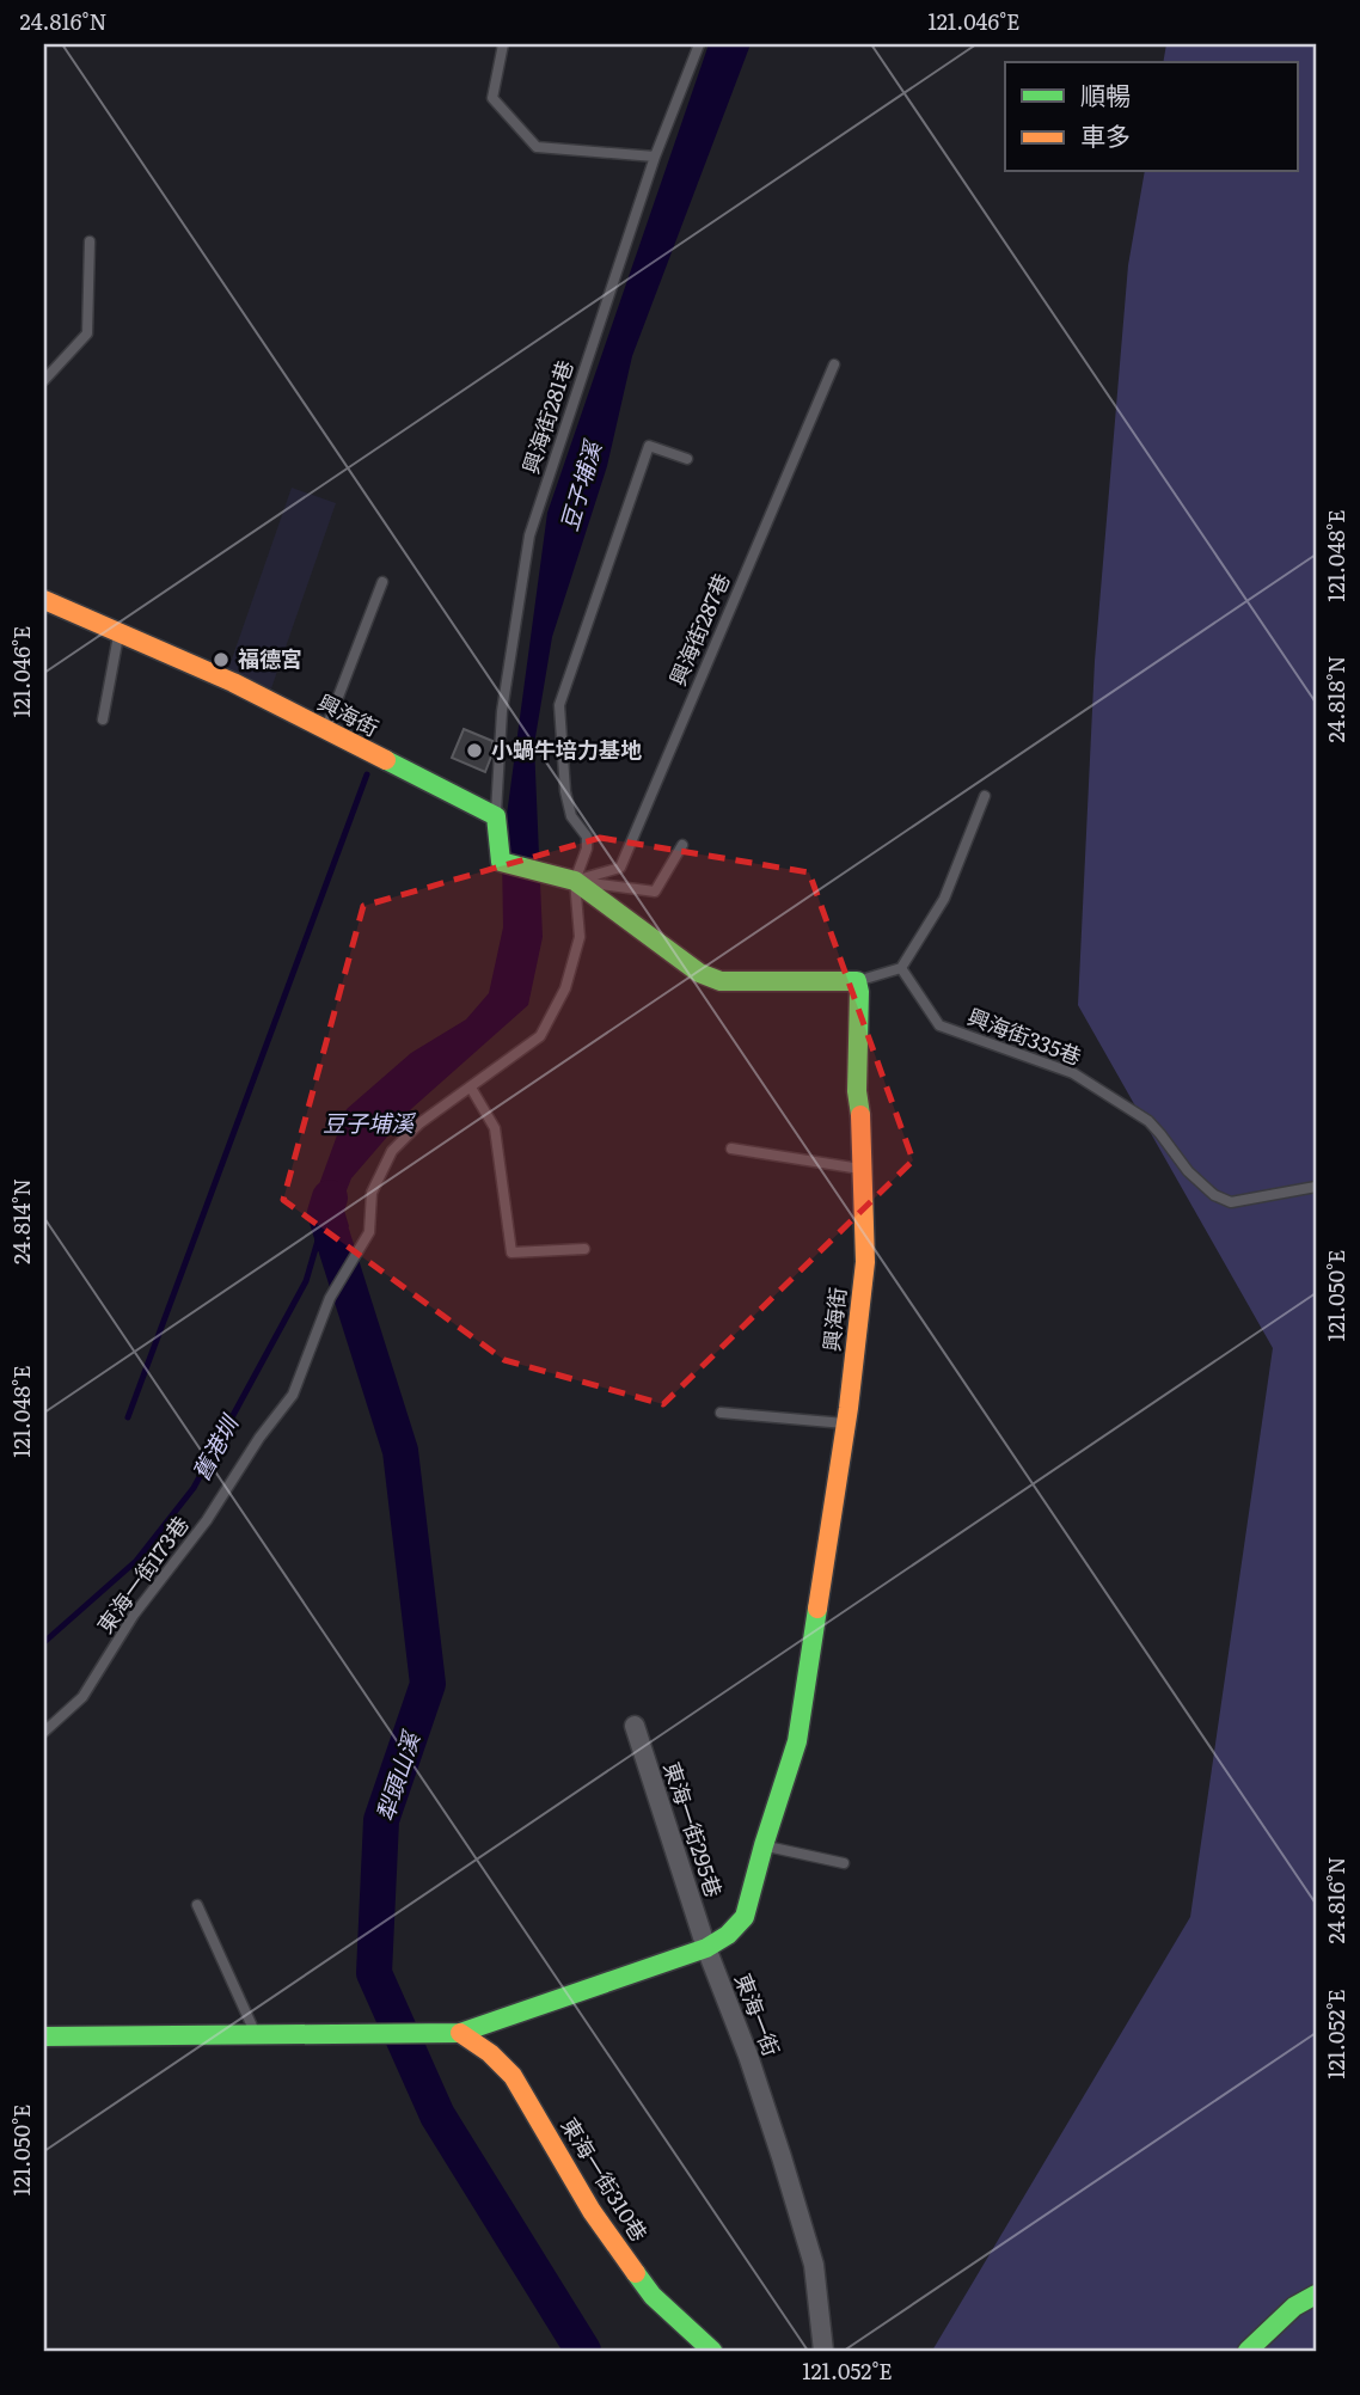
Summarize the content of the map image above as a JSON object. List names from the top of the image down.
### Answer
{
  "streets": {
    "street": [
      "興海街",
      "東海一街295巷",
      "東海一街",
      "東海一街310巷"
    ],
    "lane": [
      "興海街281巷",
      "興海街287巷",
      "興海街335巷",
      "東海一街173巷"
    ]
  },
  "crossings": [
    ["興海街281巷", "興海街"],
    ["興海街", "東海一街295巷"],
    ["興海街", "東海一街"],
    ["東海一街295巷", "東海一街"]
  ],
  "water": ["豆子埔溪", "舊港圳", "犁頭山溪"],
  "places": ["福德宮", "小蝸牛培力基地"],
  "legend": ["順暢", "車多"],
  "coordinates": [
    "24.816°N",
    "121.046°E",
    "121.048°E",
    "24.818°N",
    "24.814°N",
    "121.050°E",
    "121.052°E"
  ]
}
